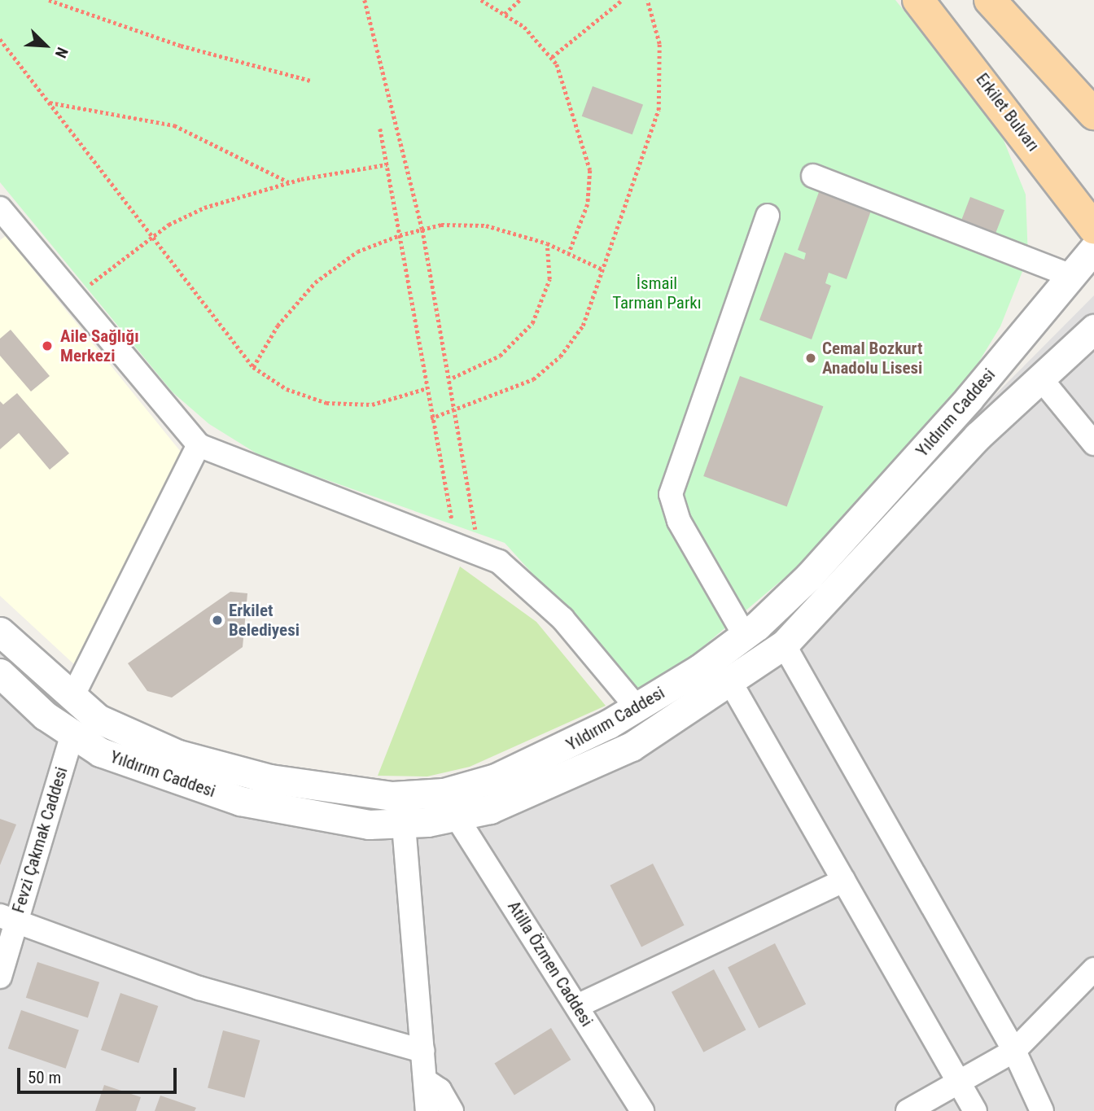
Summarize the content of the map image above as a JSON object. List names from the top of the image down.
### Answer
{
  "streets": {
    "main road": ["Erkilet Bulvarı"],
    "street": ["Yıldırım Caddesi", "Fevzi Çakmak Caddesi", "Atilla Özmen Caddesi"]
  },
  "crossings": [
    ["Yıldırım Caddesi", "Fevzi Çakmak Caddesi"],
    ["Yıldırım Caddesi", "Atilla Özmen Caddesi"]
  ],
  "parks": ["İsmail Tarman Parkı"],
  "places": ["Aile Sağlığı Merkezi", "Cemal Bozkurt Anadolu Lisesi", "Erkilet Belediyesi"],
  "scale_bar": "50 m",
  "north": "bottom right"
}
